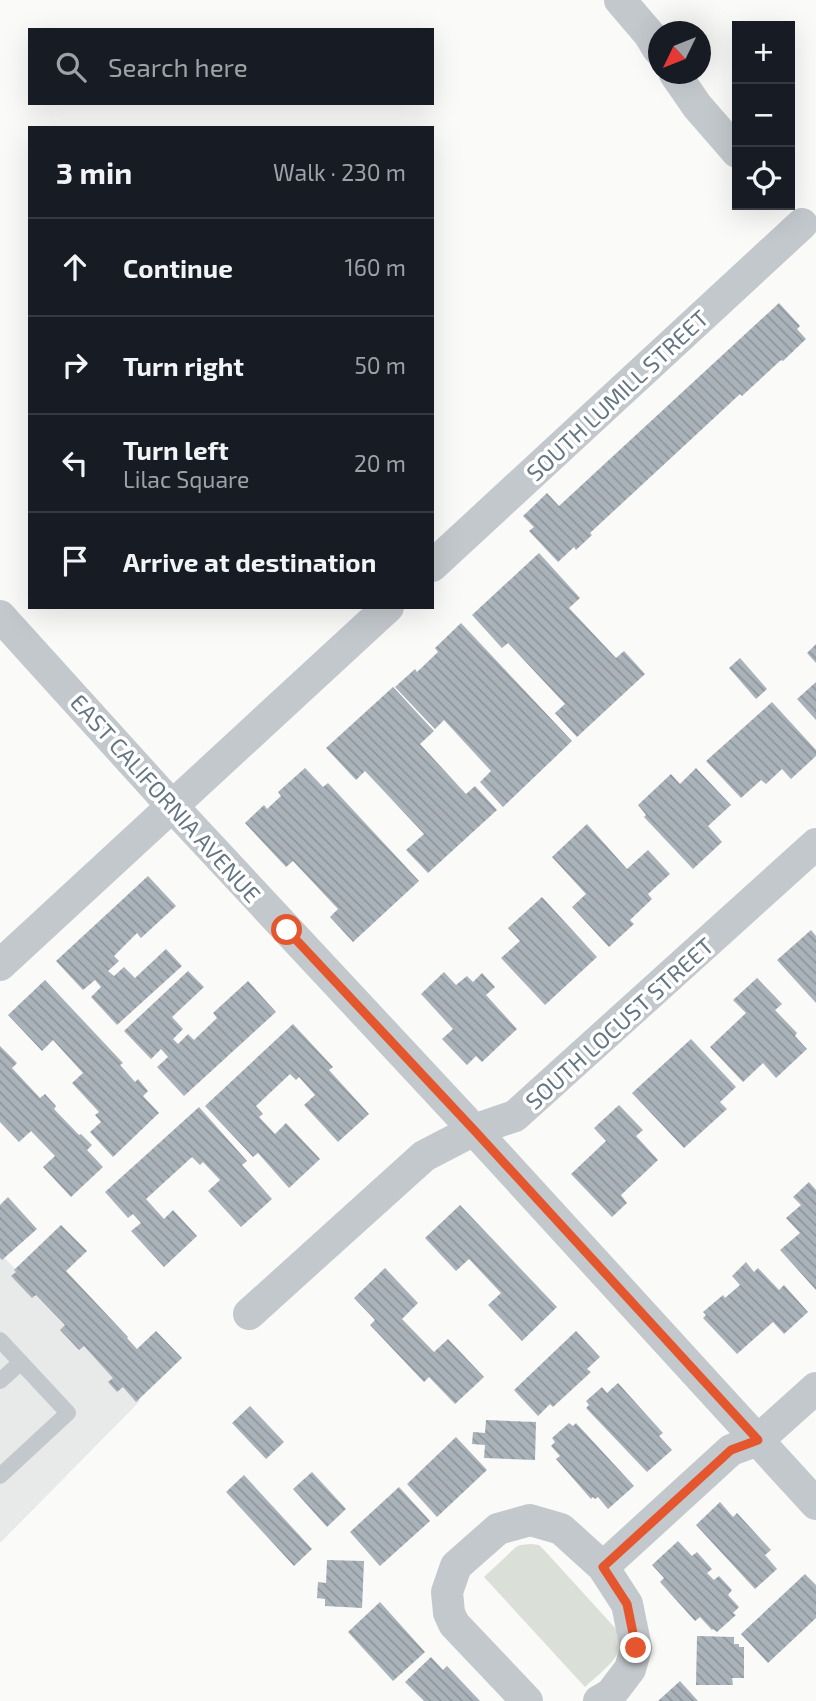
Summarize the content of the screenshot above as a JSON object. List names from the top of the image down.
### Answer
{
  "streets": {
    "street": ["SOUTH LUMILL STREET", "EAST CALIFORNIA AVENUE", "SOUTH LOCUST STREET"]
  },
  "crossings": [
    ["EAST CALIFORNIA AVENUE", "SOUTH LOCUST STREET"]
  ],
  "north": "bottom left",
  "page": {
    "map_buttons": ["+", "−"],
    "search": "Search here",
    "heading": ["3 min", "Walk · 230 m"],
    "list": [
      ["Continue", "160 m"],
      ["Turn right", "50 m"],
      ["Turn left", "Lilac Square", "20 m"],
      "Arrive at destination"
    ]
  }
}
